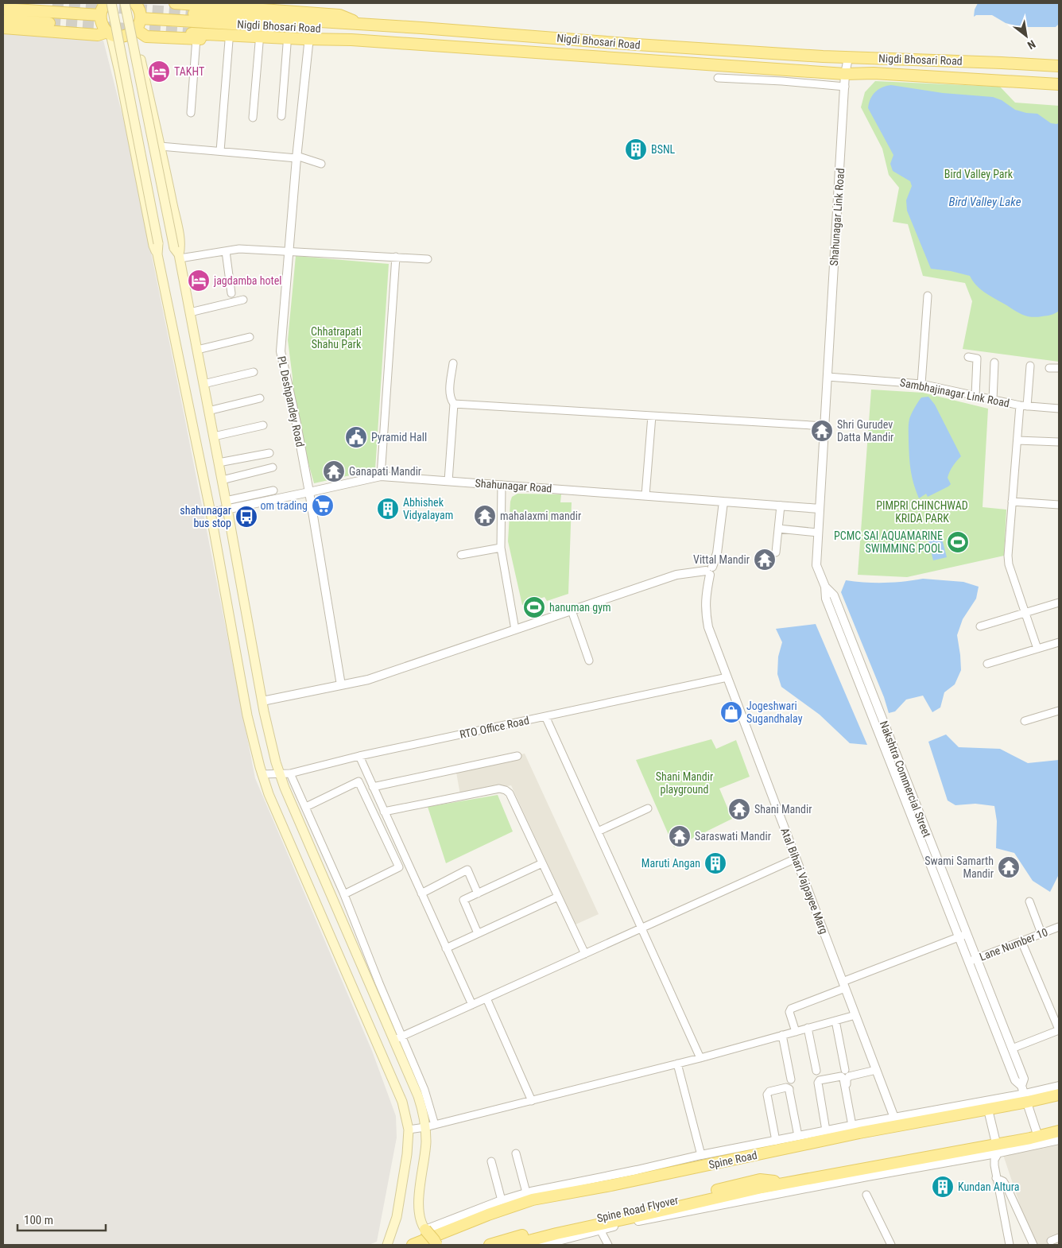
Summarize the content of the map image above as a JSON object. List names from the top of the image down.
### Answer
{
  "streets": {
    "main road": ["Nigdi Bhosari Road", "Spine Road", "Spine Road Flyover"],
    "street": [
      "Shahunagar Link Road",
      "Sambhajinagar Link Road",
      "PL Deshpandey Road",
      "Shahunagar Road",
      "RTO Office Road",
      "Nakshtra Commercial Street",
      "Atal Bihari Vajpayee Marg",
      "Lane Number 10"
    ]
  },
  "crossings": [
    ["Nigdi Bhosari Road", "Shahunagar Link Road"],
    ["Shahunagar Link Road", "Sambhajinagar Link Road"],
    ["Shahunagar Link Road", "Nakshtra Commercial Street"],
    ["Sambhajinagar Link Road", "Nakshtra Commercial Street"],
    ["PL Deshpandey Road", "Shahunagar Road"],
    ["Shahunagar Road", "Nakshtra Commercial Street"],
    ["Shahunagar Road", "Atal Bihari Vajpayee Marg"],
    ["RTO Office Road", "Atal Bihari Vajpayee Marg"],
    ["Nakshtra Commercial Street", "Lane Number 10"],
    ["Nakshtra Commercial Street", "Spine Road"],
    ["Atal Bihari Vajpayee Marg", "Spine Road"]
  ],
  "water": ["Bird Valley Lake"],
  "parks": [
    "Bird Valley Park",
    "Chhatrapati Shahu Park",
    "PIMPRI CHINCHWAD KRIDA PARK",
    "Shani Mandir playground"
  ],
  "places": {
    "hotel": ["TAKHT", "jagdamba hotel"],
    "building": [
      "BSNL",
      "Abhishek Vidyalayam",
      "Maruti Angan",
      "Kundan Altura"
    ],
    "temple": [
      "Shri Gurudev Datta Mandir",
      "Ganapati Mandir",
      "mahalaxmi mandir",
      "Vittal Mandir",
      "Shani Mandir",
      "Saraswati Mandir",
      "Swami Samarth Mandir"
    ],
    "public building": ["Pyramid Hall"],
    "supermarket": ["om trading"],
    "bus stop": ["shahunagar bus stop"],
    "sports": ["PCMC SAI AQUAMARINE SWIMMING POOL", "hanuman gym"],
    "shop": ["Jogeshwari Sugandhalay"]
  },
  "scale_bar": "100 m",
  "north": "bottom right"
}
